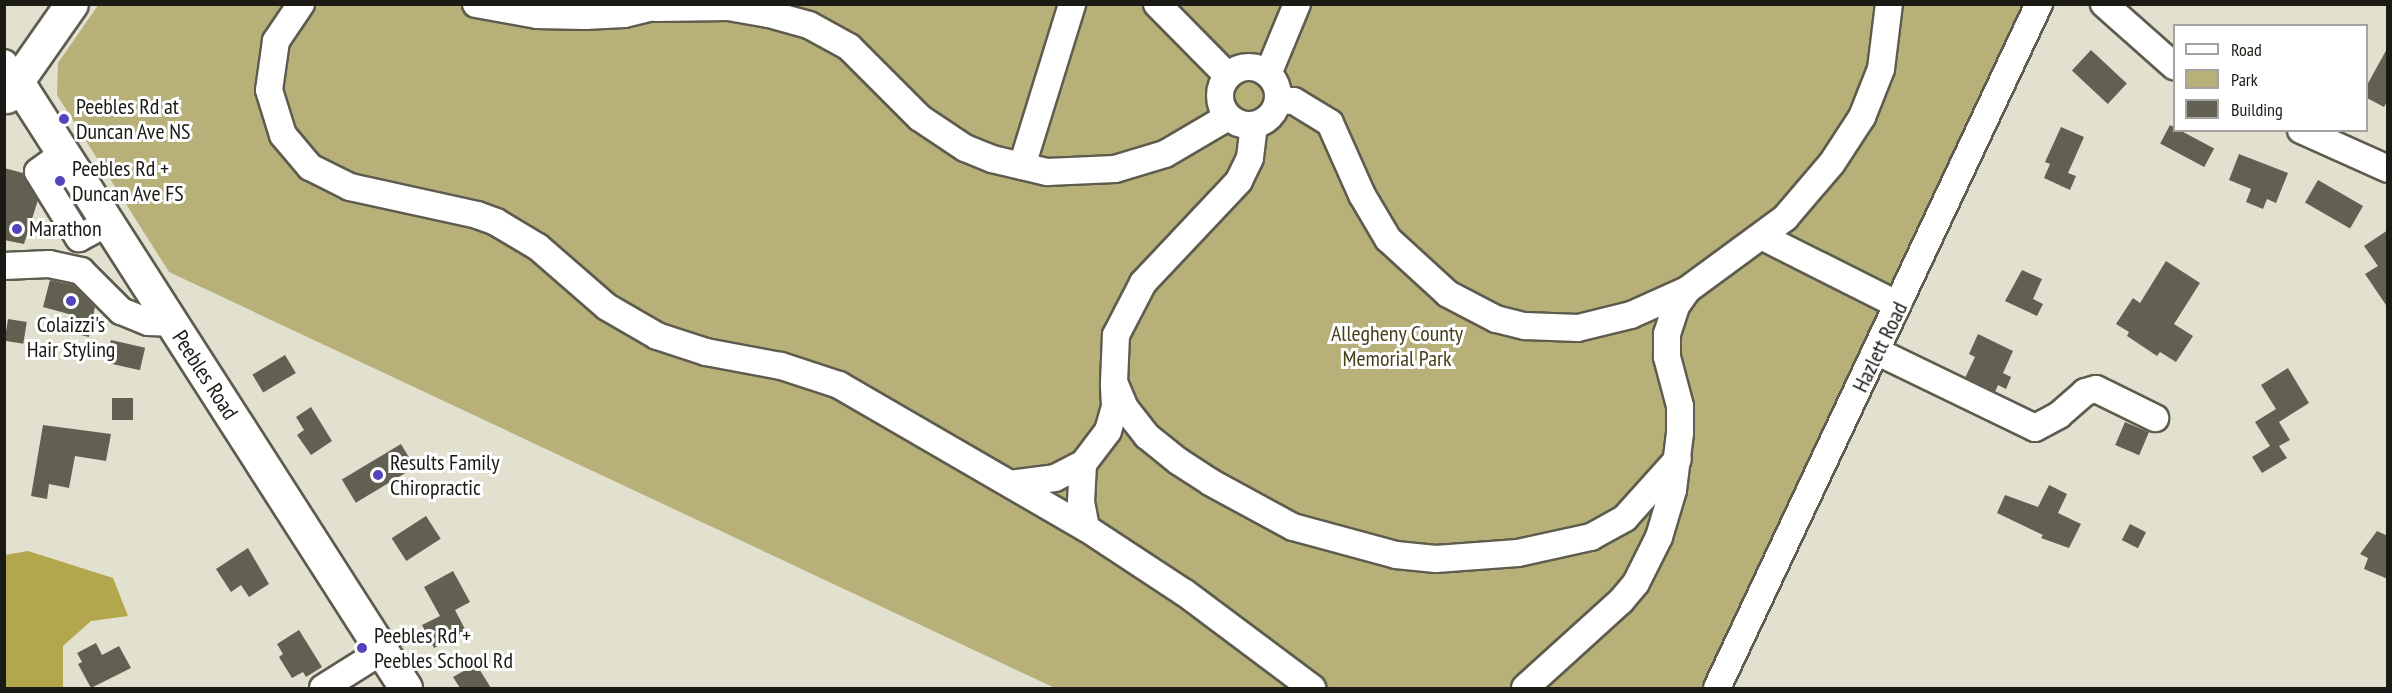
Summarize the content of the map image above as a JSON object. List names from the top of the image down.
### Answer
{
  "streets": {
    "main road": ["Peebles Road"],
    "street": ["Hazlett Road"]
  },
  "parks": ["Allegheny County Memorial Park"],
  "places": [
    "Peebles Rd at Duncan Ave NS",
    "Peebles Rd + Duncan Ave FS",
    "Marathon",
    "Colaizzi's Hair Styling",
    "Results Family Chiropractic",
    "Peebles Rd + Peebles School Rd"
  ],
  "legend": ["Road", "Park", "Building"]
}
